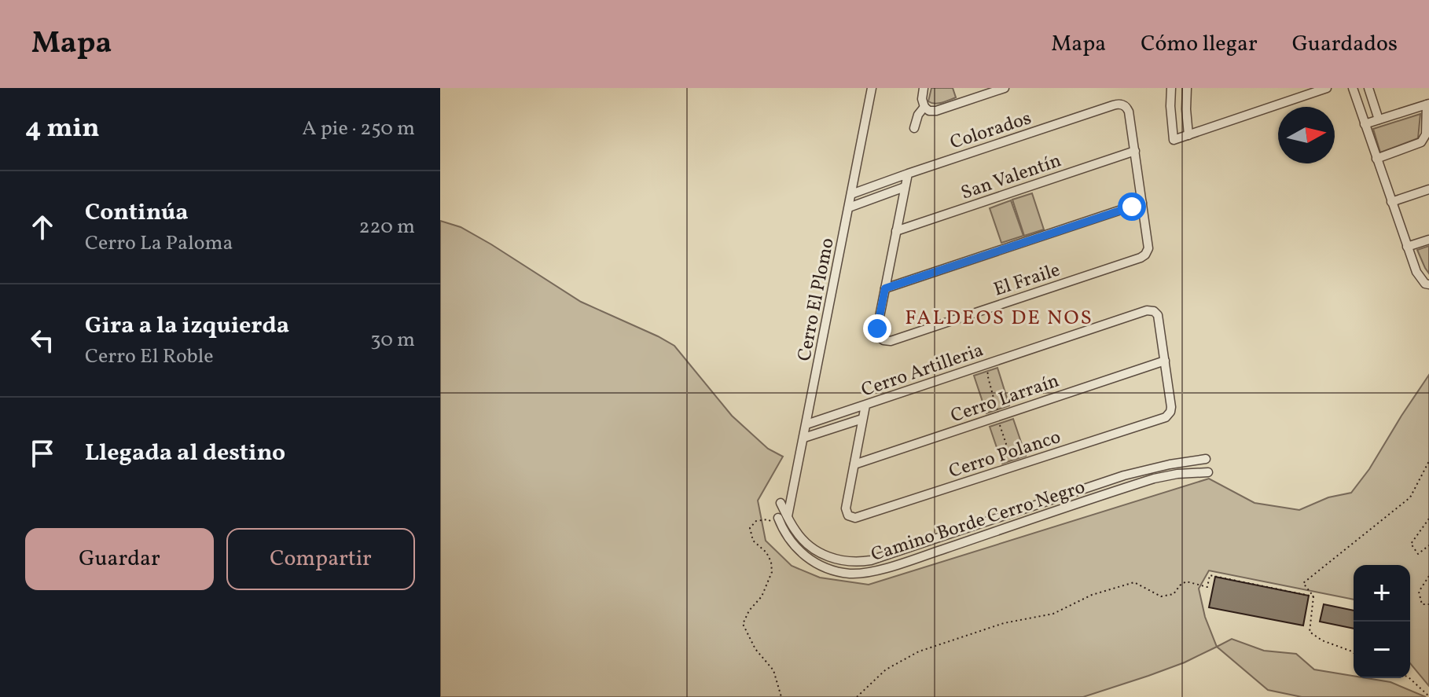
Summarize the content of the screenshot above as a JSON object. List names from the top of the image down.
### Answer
{
  "streets": {
    "street": [
      "Colorados",
      "San Valentín",
      "El Fraile",
      "Cerro El Plomo",
      "Cerro Artilleria",
      "Cerro Larraín",
      "Cerro Polanco",
      "Camino Borde Cerro Negro"
    ]
  },
  "crossings": [
    ["Colorados", "San Valentín"],
    ["Colorados", "Cerro El Plomo"],
    ["Cerro El Plomo", "Cerro Artilleria"],
    ["Cerro El Plomo", "Camino Borde Cerro Negro"],
    ["Cerro Artilleria", "Cerro Larraín"],
    ["Cerro Artilleria", "Cerro Polanco"],
    ["Cerro Larraín", "Cerro Polanco"]
  ],
  "districts": ["FALDEOS DE NOS"],
  "north": "right",
  "page": {
    "header": "Mapa",
    "nav": ["Mapa", "Cómo llegar", "Guardados"],
    "heading": ["4 min", "A pie · 250 m"],
    "list": [
      ["Continúa", "Cerro La Paloma", "220 m"],
      ["Gira a la izquierda", "Cerro El Roble", "30 m"],
      "Llegada al destino"
    ],
    "buttons": ["Guardar", "Compartir"],
    "map_buttons": ["+", "−"]
  }
}
